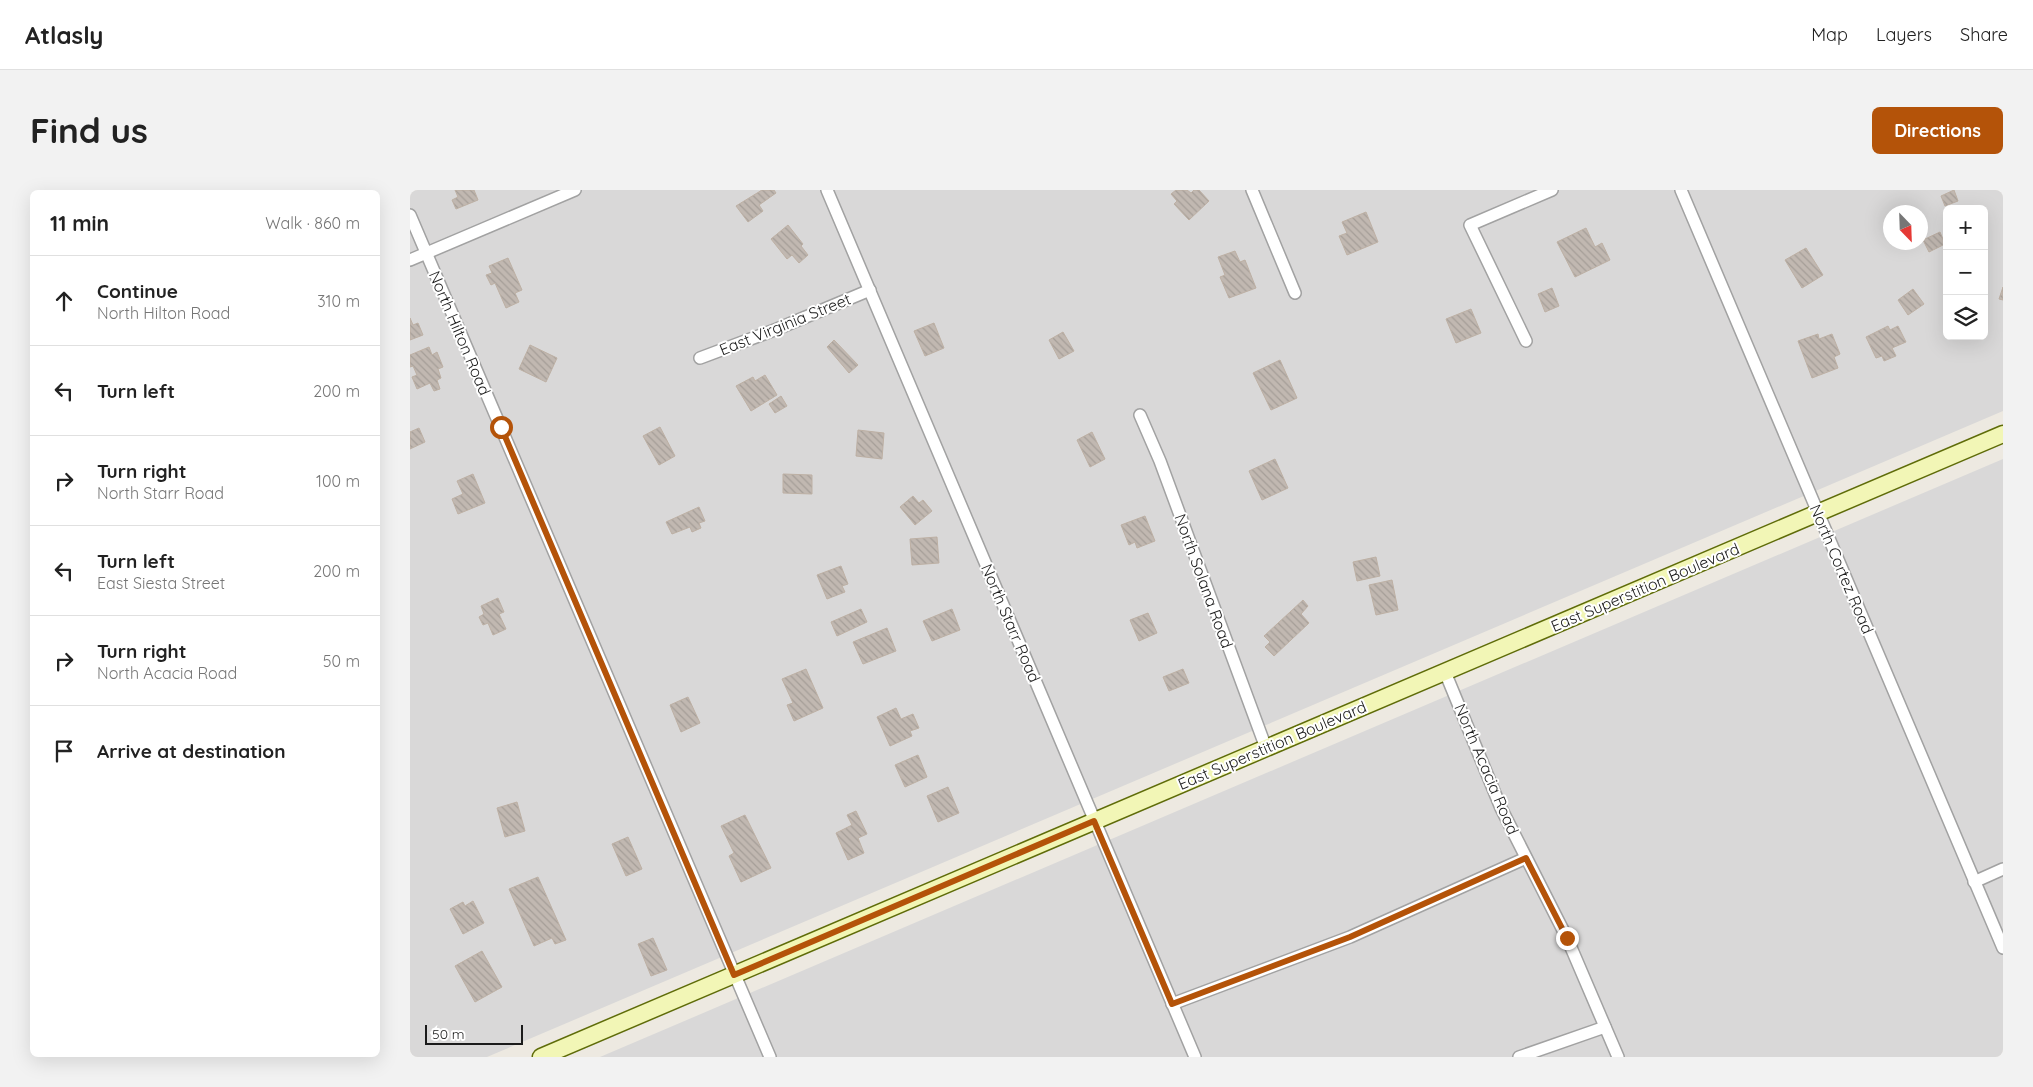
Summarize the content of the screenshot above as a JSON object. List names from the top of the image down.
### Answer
{
  "streets": {
    "main road": ["East Superstition Boulevard"],
    "street": [
      "East Virginia Street",
      "North Hilton Road",
      "North Cortez Road",
      "North Solana Road",
      "North Starr Road",
      "North Acacia Road"
    ]
  },
  "crossings": [
    ["East Virginia Street", "North Starr Road"],
    ["North Hilton Road", "East Superstition Boulevard"],
    ["North Cortez Road", "East Superstition Boulevard"],
    ["North Solana Road", "East Superstition Boulevard"],
    ["East Superstition Boulevard", "North Starr Road"],
    ["East Superstition Boulevard", "North Acacia Road"]
  ],
  "scale_bar": "50 m",
  "north": "bottom right",
  "page": {
    "header": "Atlasly",
    "nav": ["Map", "Layers", "Share"],
    "buttons": "Directions",
    "title": "Find us",
    "heading": ["11 min", "Walk · 860 m"],
    "map_buttons": ["+", "−"],
    "list": [
      ["Continue", "North Hilton Road", "310 m"],
      ["Turn left", "200 m"],
      ["Turn right", "North Starr Road", "100 m"],
      ["Turn left", "East Siesta Street", "200 m"],
      ["Turn right", "North Acacia Road", "50 m"],
      "Arrive at destination"
    ],
    "scale": "50 m"
  }
}
